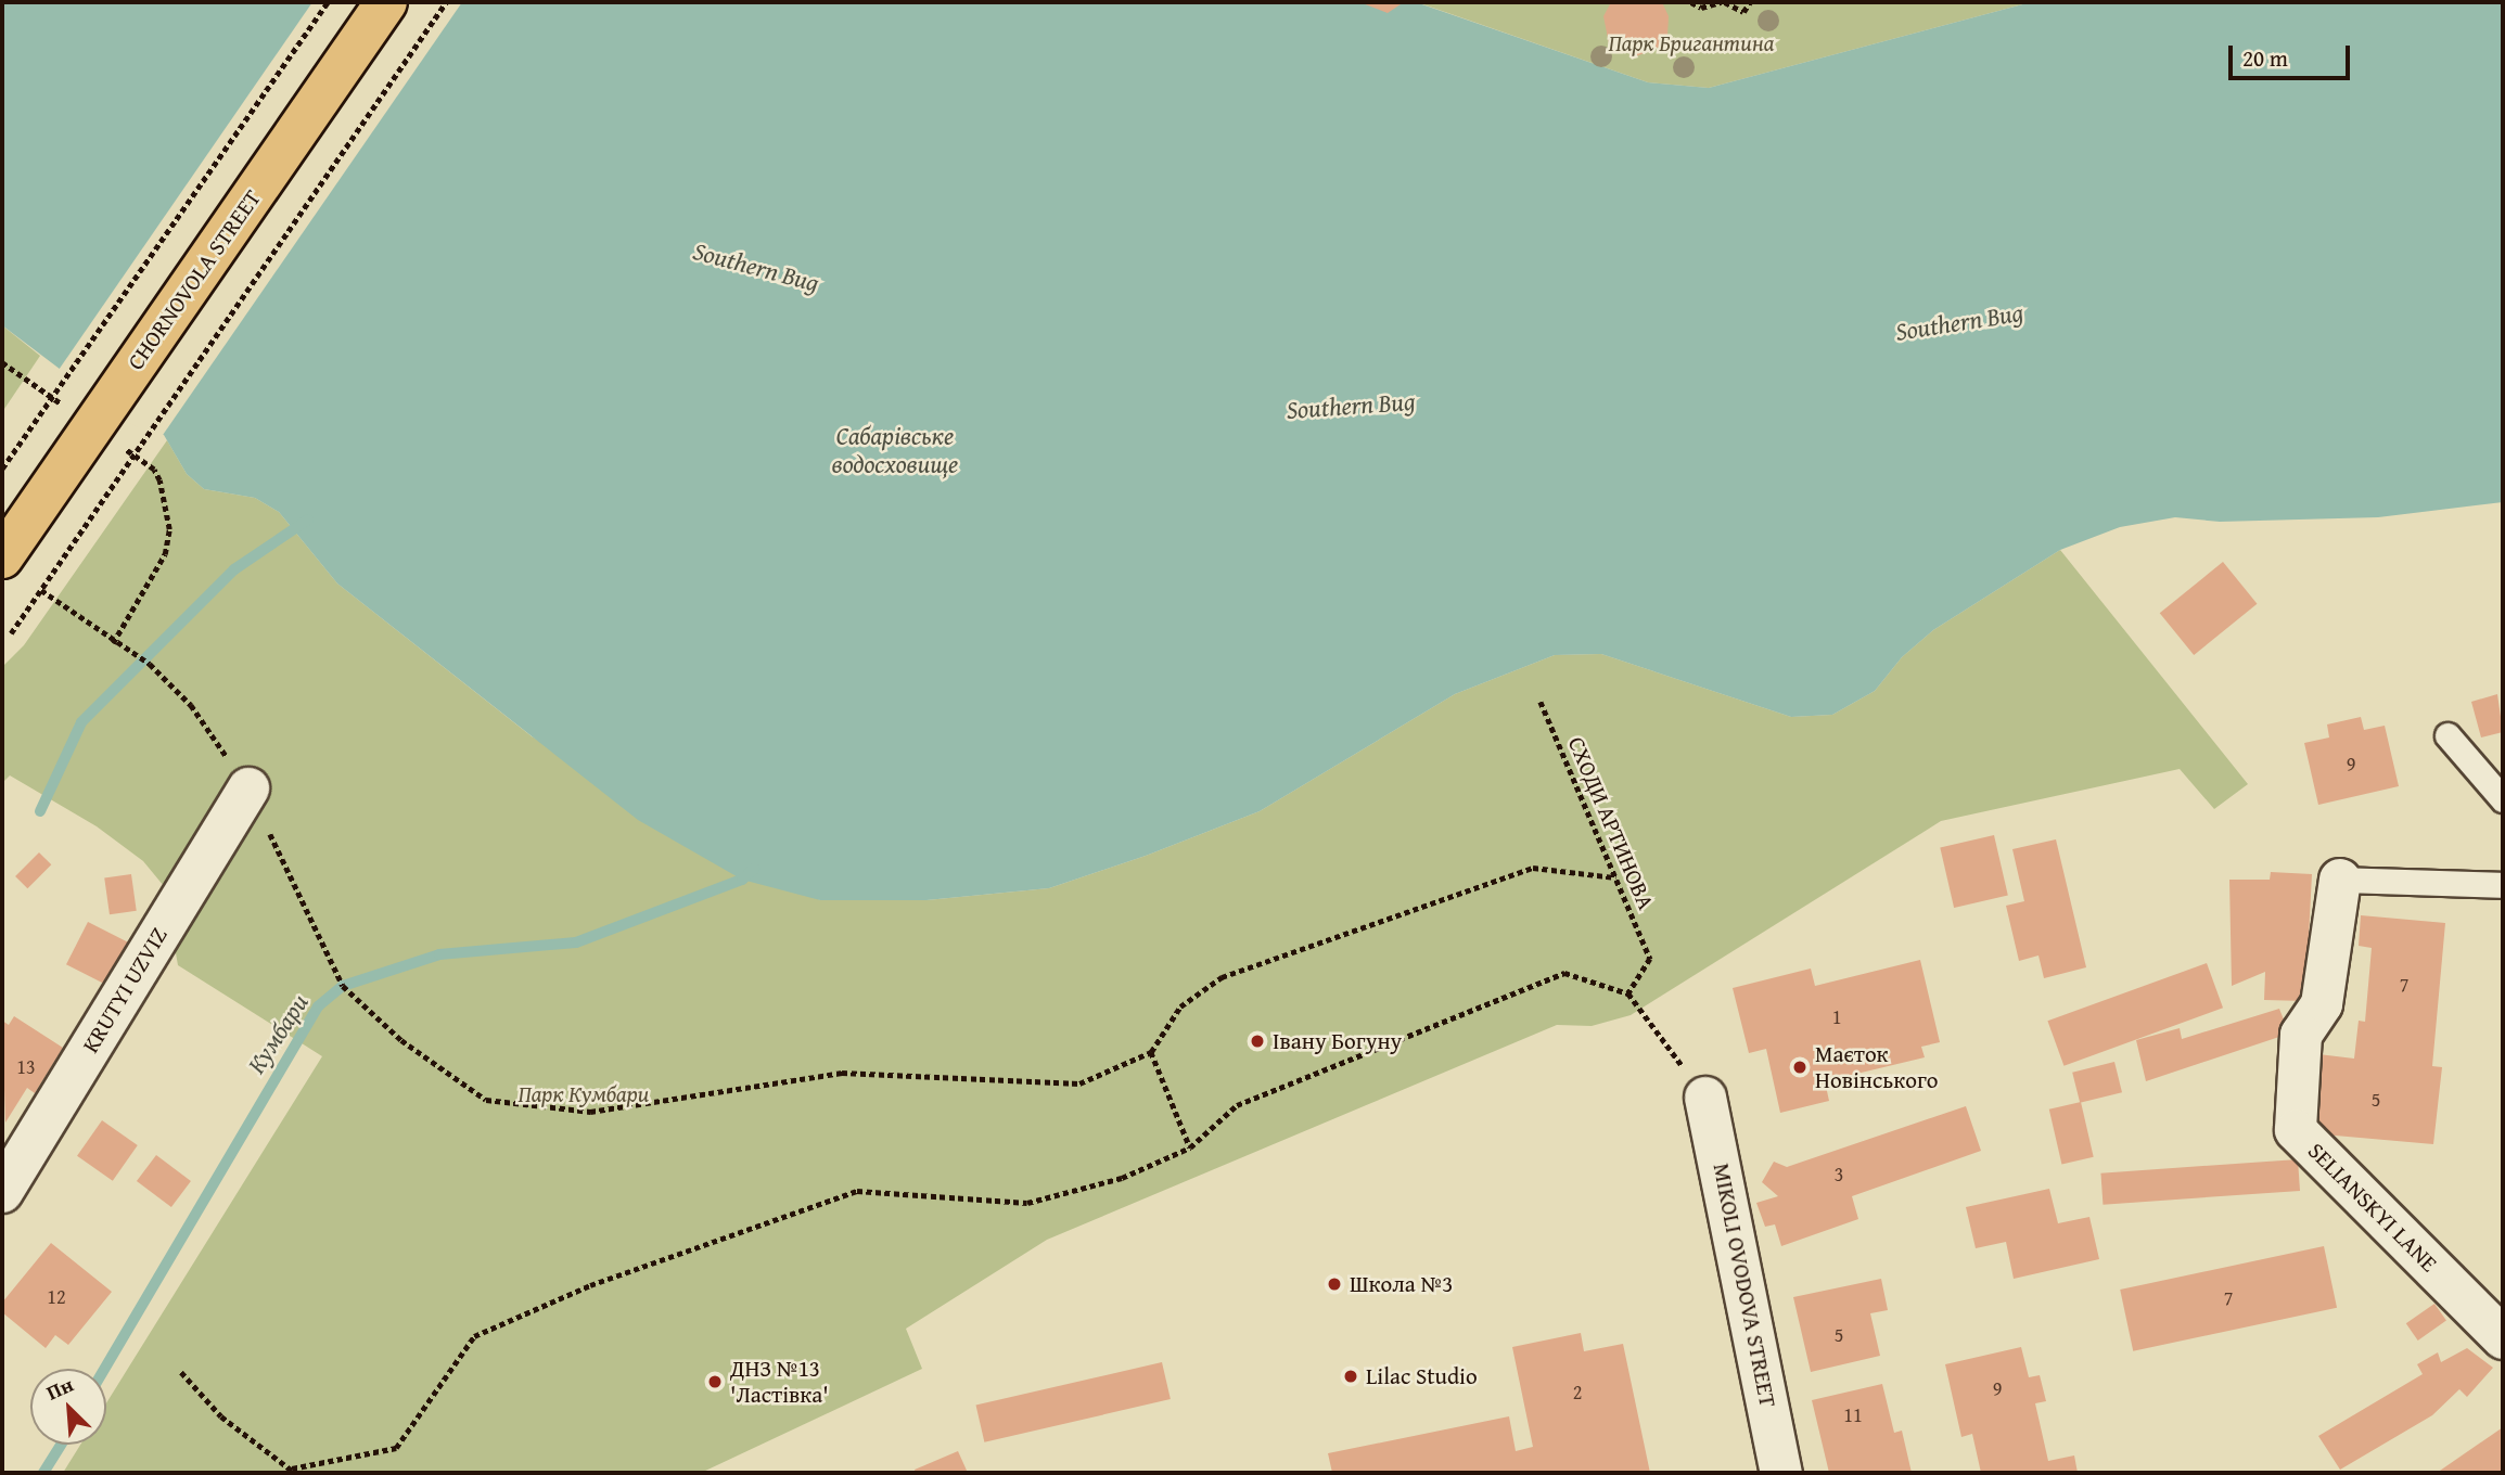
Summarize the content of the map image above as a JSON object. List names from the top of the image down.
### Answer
{
  "streets": {
    "main road": ["CHORNOVOLA STREET"],
    "street": ["KRUTYI UZVIZ", "SELIANSKYI LANE", "MIKOLI OVODOVA STREET"],
    "path": ["СХОДИ АРТИНОВА"]
  },
  "water": ["Southern Bug", "Сабарівське водосховище", "Кумбари"],
  "parks": ["Парк Бригантина", "Парк Кумбари"],
  "places": [
    "Івану Богуну",
    "Маєток Новінського",
    "Школа №3",
    "Lilac Studio",
    "ДНЗ №13 'Ластівка'"
  ],
  "house_numbers": [
    "9",
    "7",
    "1",
    "13",
    "5",
    "3",
    "12",
    "7",
    "5",
    "9",
    "2",
    "11"
  ],
  "scale_bar": "20 m",
  "north": "top left"
}
